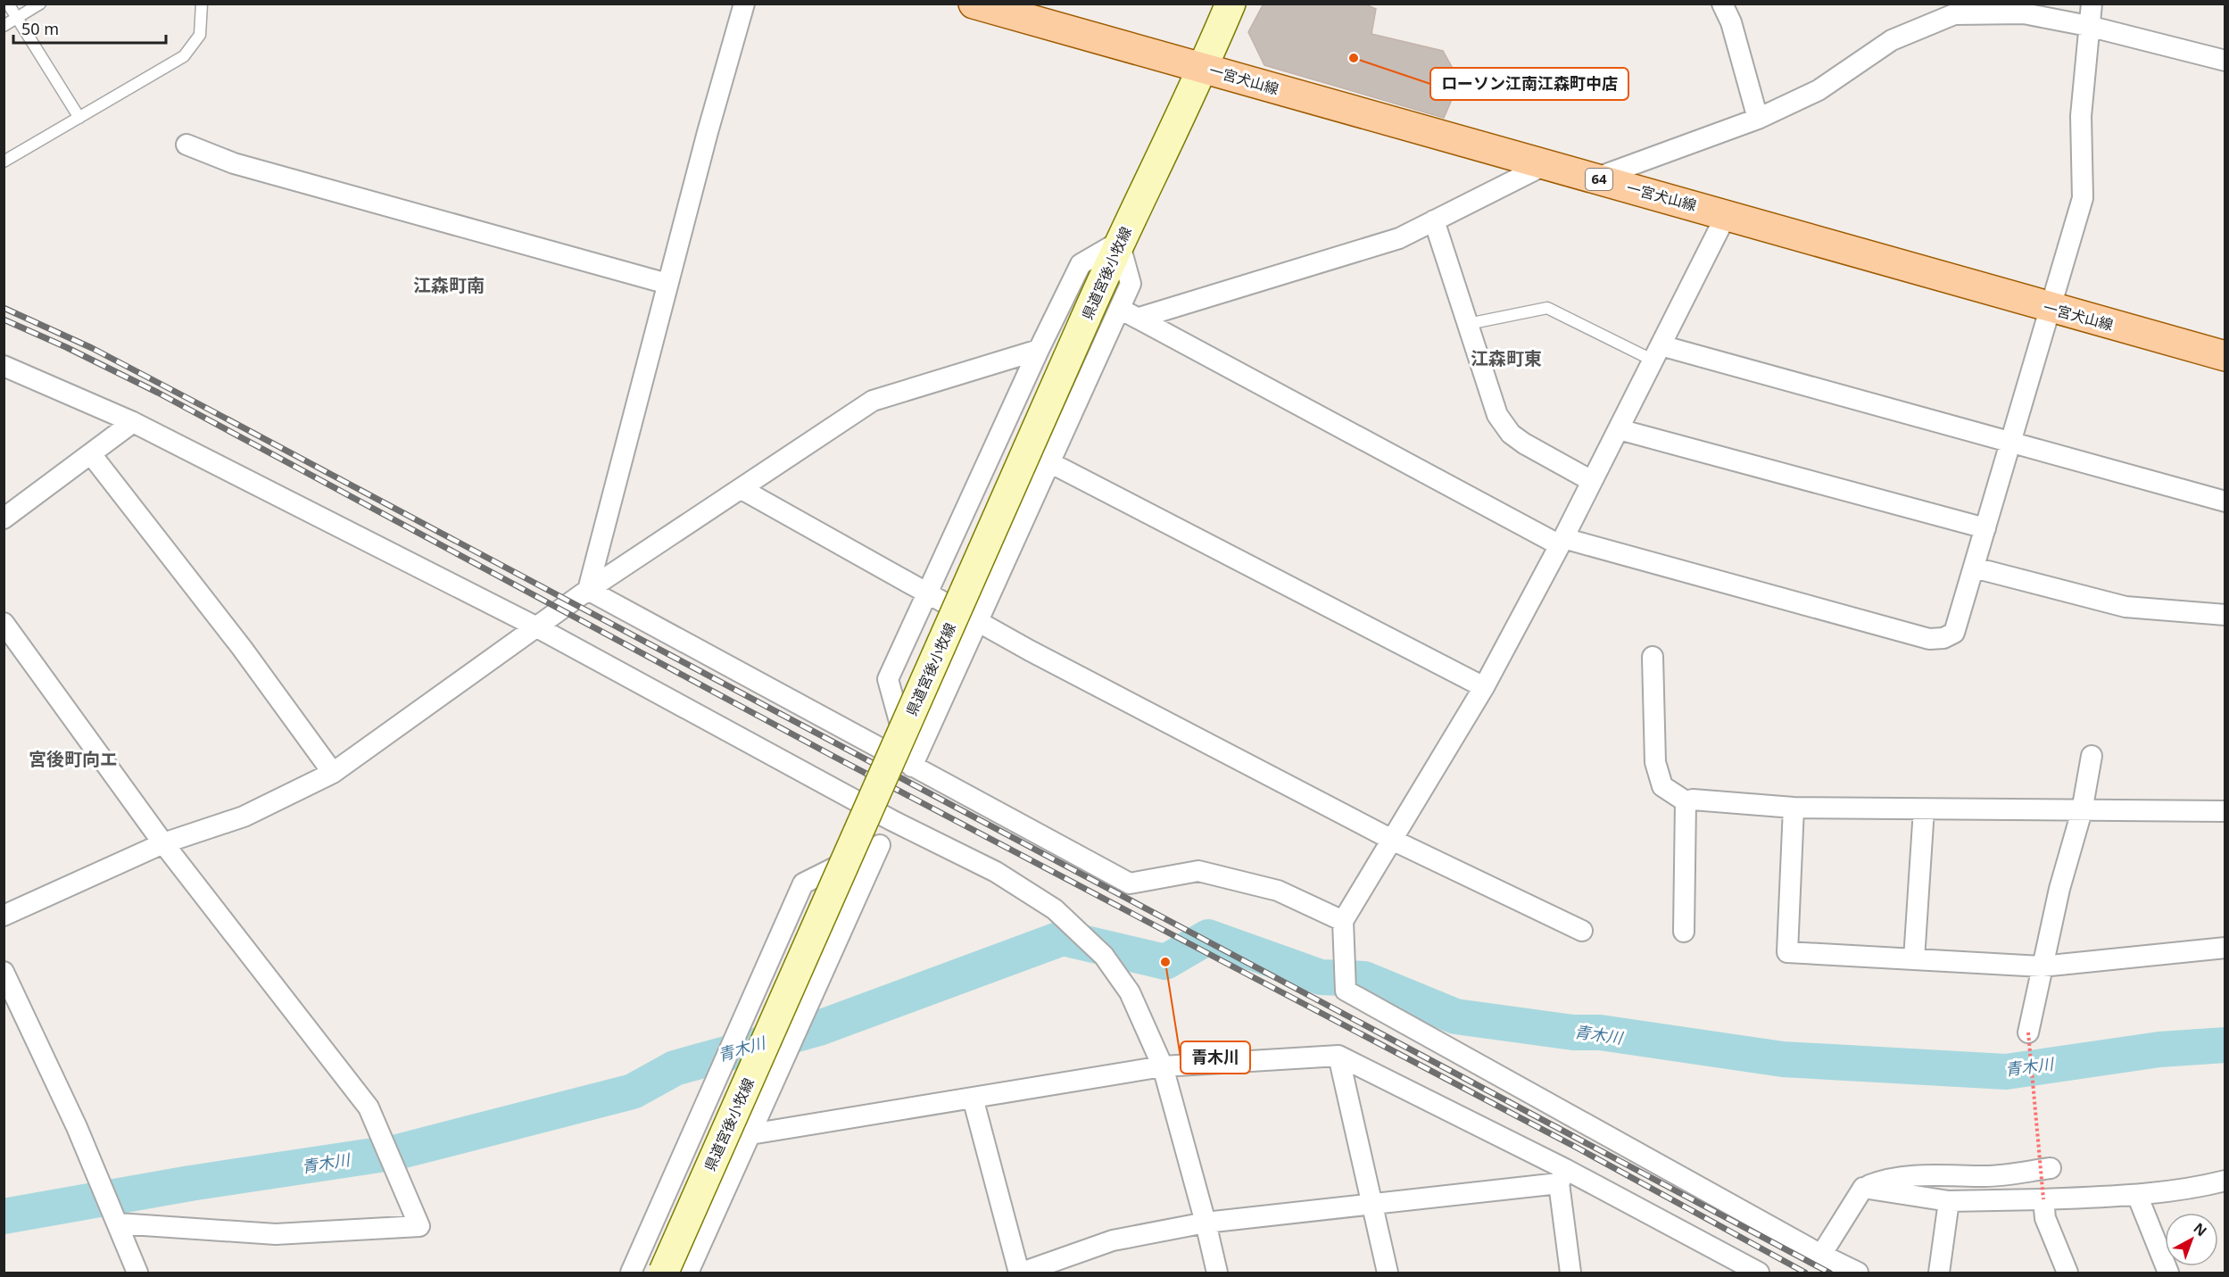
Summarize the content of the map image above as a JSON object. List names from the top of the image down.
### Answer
{
  "streets": {
    "main road": ["一宮犬山線", "64", "県道宮後小牧線"]
  },
  "crossings": [
    ["一宮犬山線", "県道宮後小牧線"]
  ],
  "districts": ["江森町南", "江森町東", "宮後町向エ"],
  "water": ["青木川"],
  "places": ["ローソン江南江森町中店", "青木川"],
  "scale_bar": "50 m",
  "north": "top right"
}
